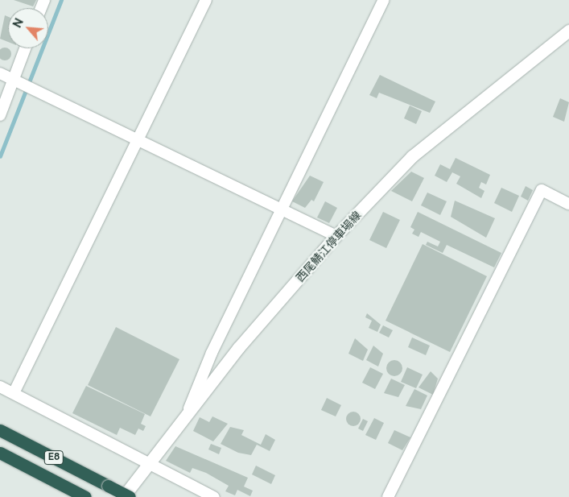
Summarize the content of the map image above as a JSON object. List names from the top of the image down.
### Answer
{
  "streets": {
    "highway": ["E8"],
    "main road": ["西尾鯖江停車場線"]
  },
  "north": "top left"
}
